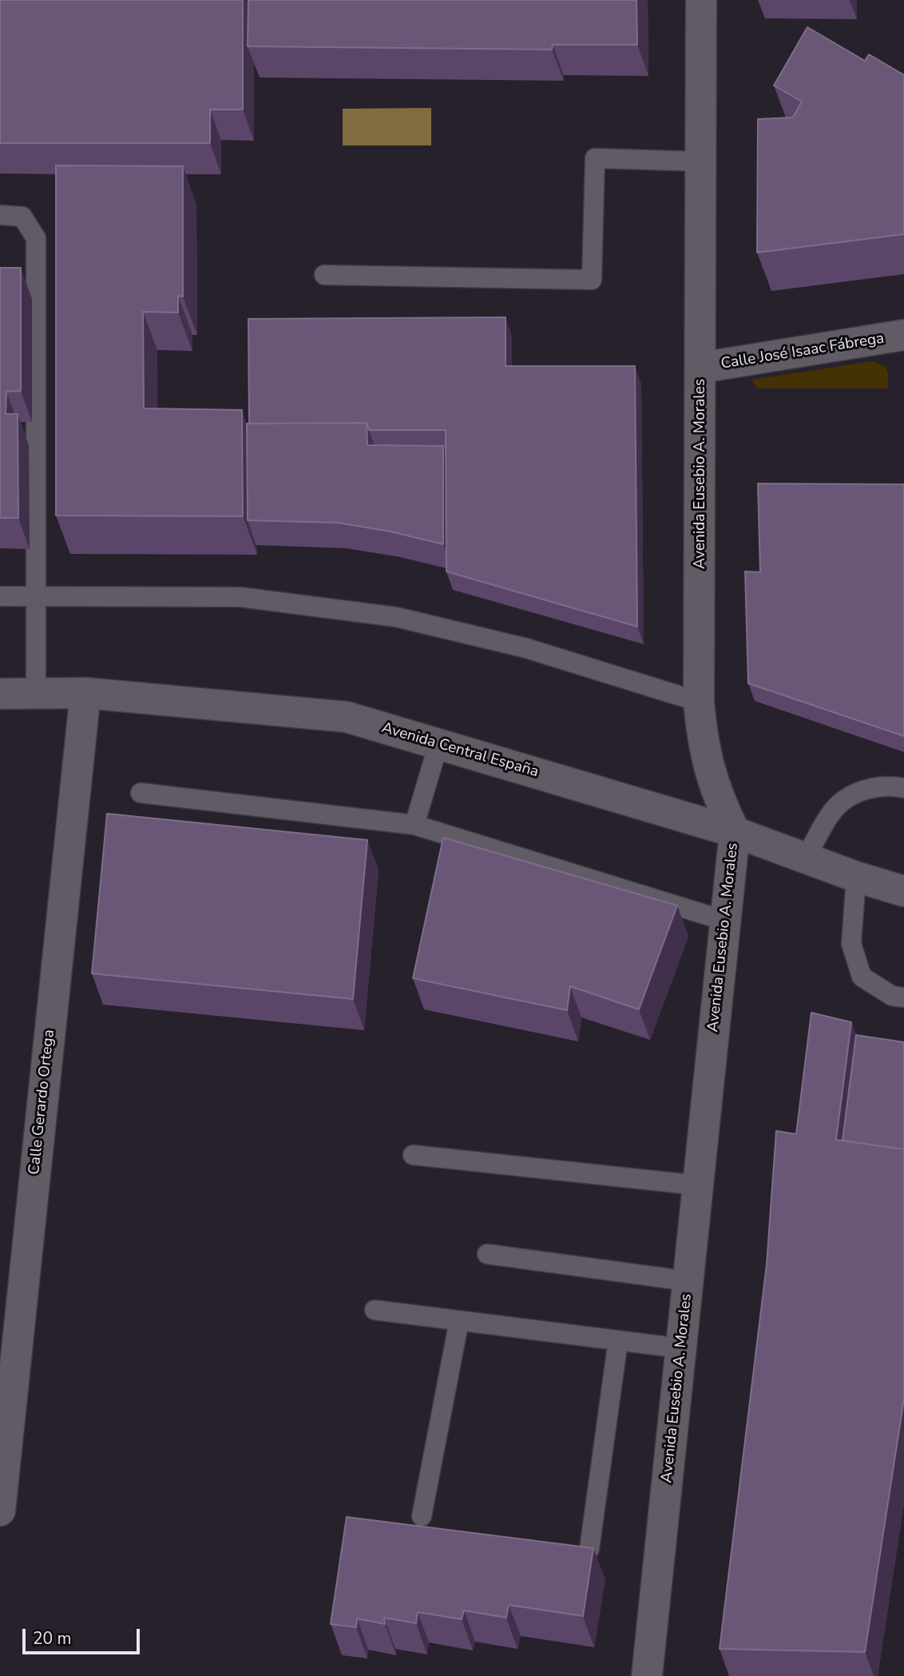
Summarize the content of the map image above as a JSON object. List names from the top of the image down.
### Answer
{
  "streets": {
    "street": [
      "Calle José Isaac Fábrega",
      "Avenida Eusebio A. Morales",
      "Avenida Central España",
      "Calle Gerardo Ortega"
    ]
  },
  "crossings": [
    ["Calle José Isaac Fábrega", "Avenida Eusebio A. Morales"],
    ["Avenida Eusebio A. Morales", "Avenida Central España"],
    ["Avenida Central España", "Calle Gerardo Ortega"]
  ],
  "scale_bar": "20 m"
}
